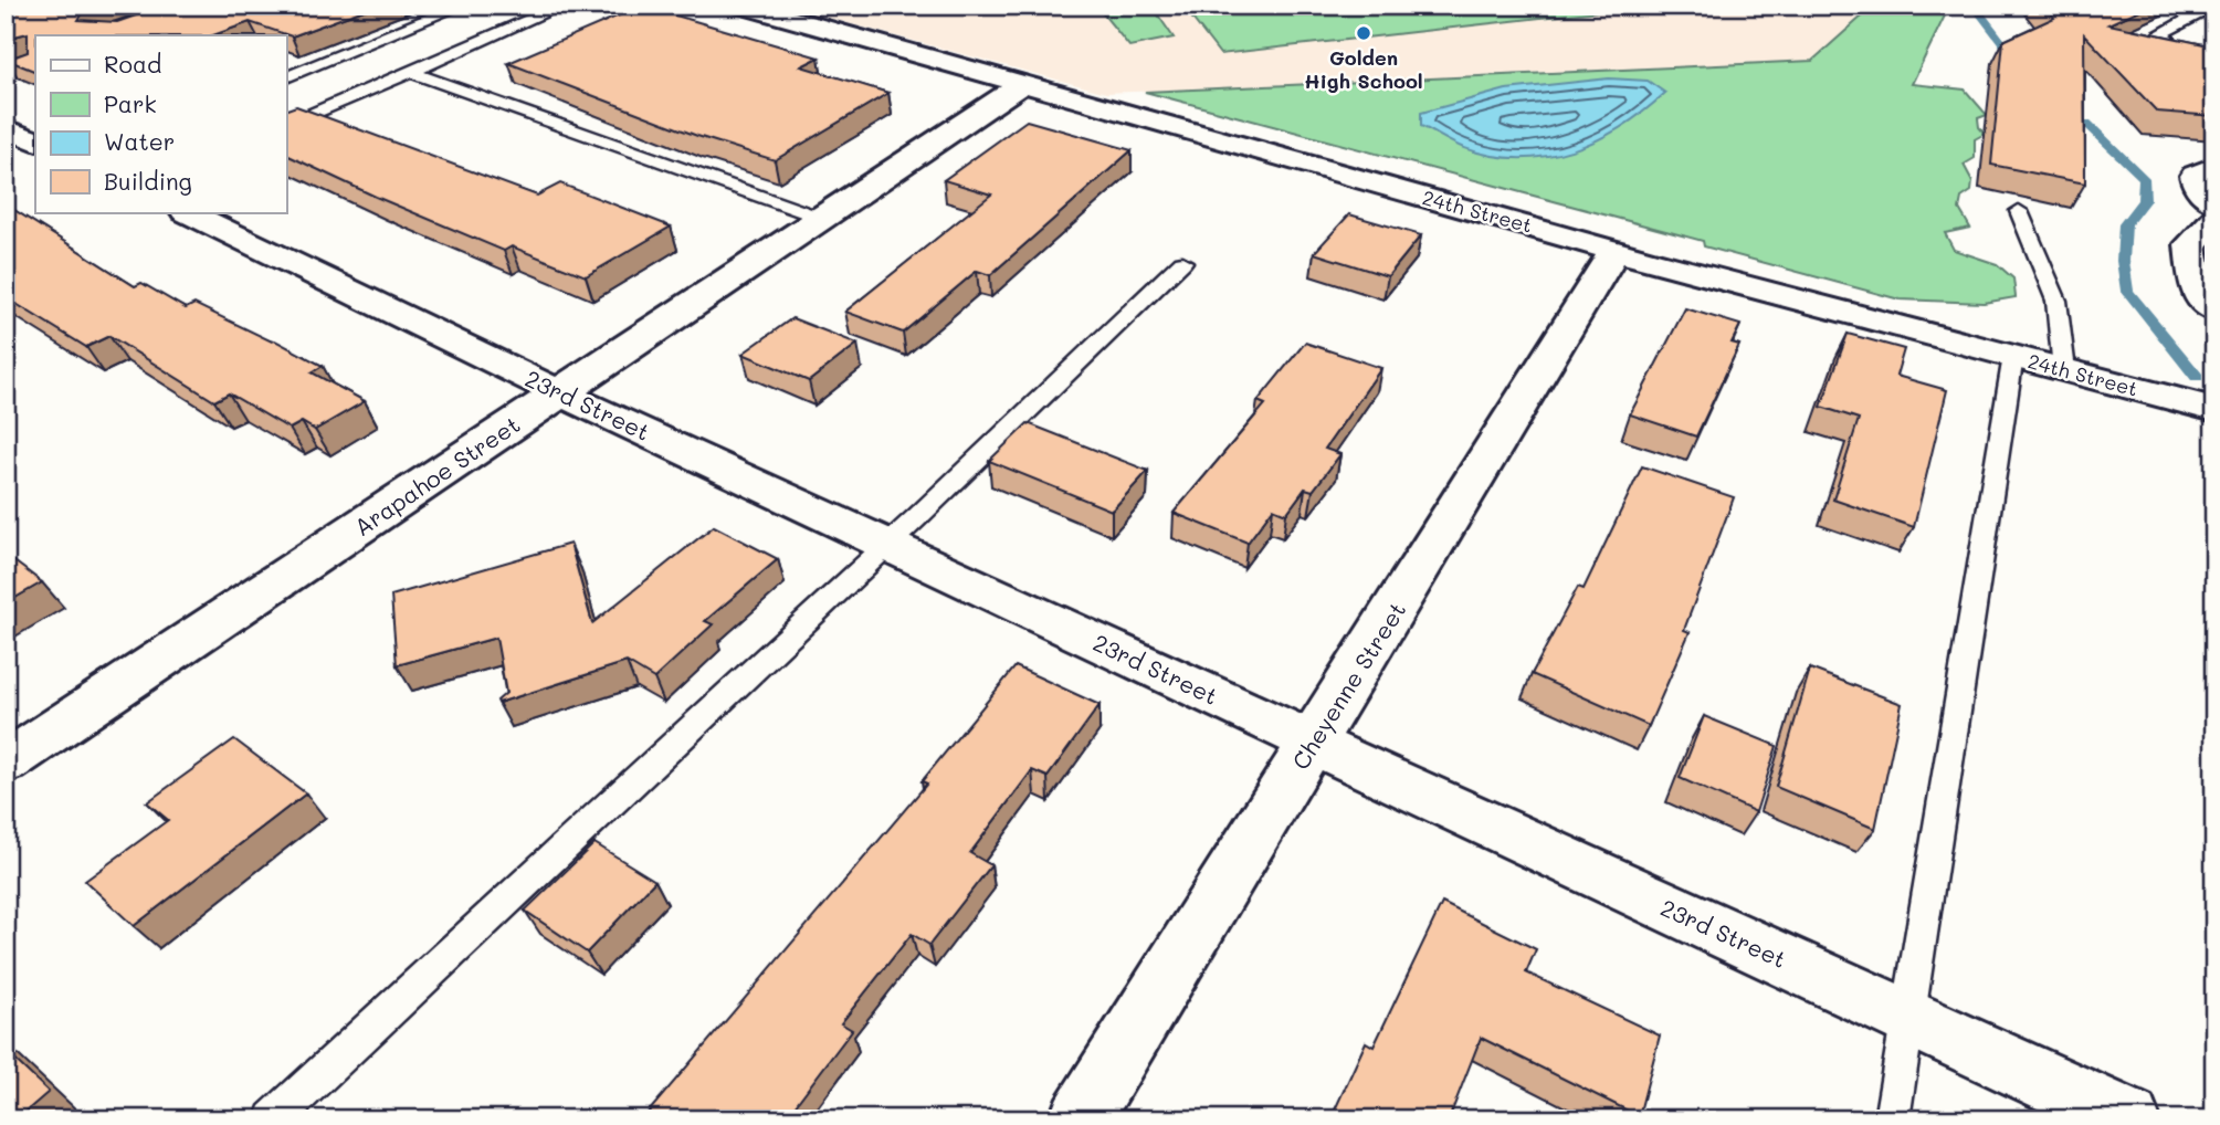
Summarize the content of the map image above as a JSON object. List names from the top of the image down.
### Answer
{
  "streets": {
    "street": [
      "24th Street",
      "23rd Street",
      "Arapahoe Street",
      "Cheyenne Street"
    ]
  },
  "crossings": [
    ["24th Street", "Arapahoe Street"],
    ["24th Street", "Cheyenne Street"],
    ["23rd Street", "Arapahoe Street"],
    ["23rd Street", "Cheyenne Street"]
  ],
  "places": ["Golden High School"],
  "legend": [
    "Road",
    "Park",
    "Water",
    "Building"
  ]
}
